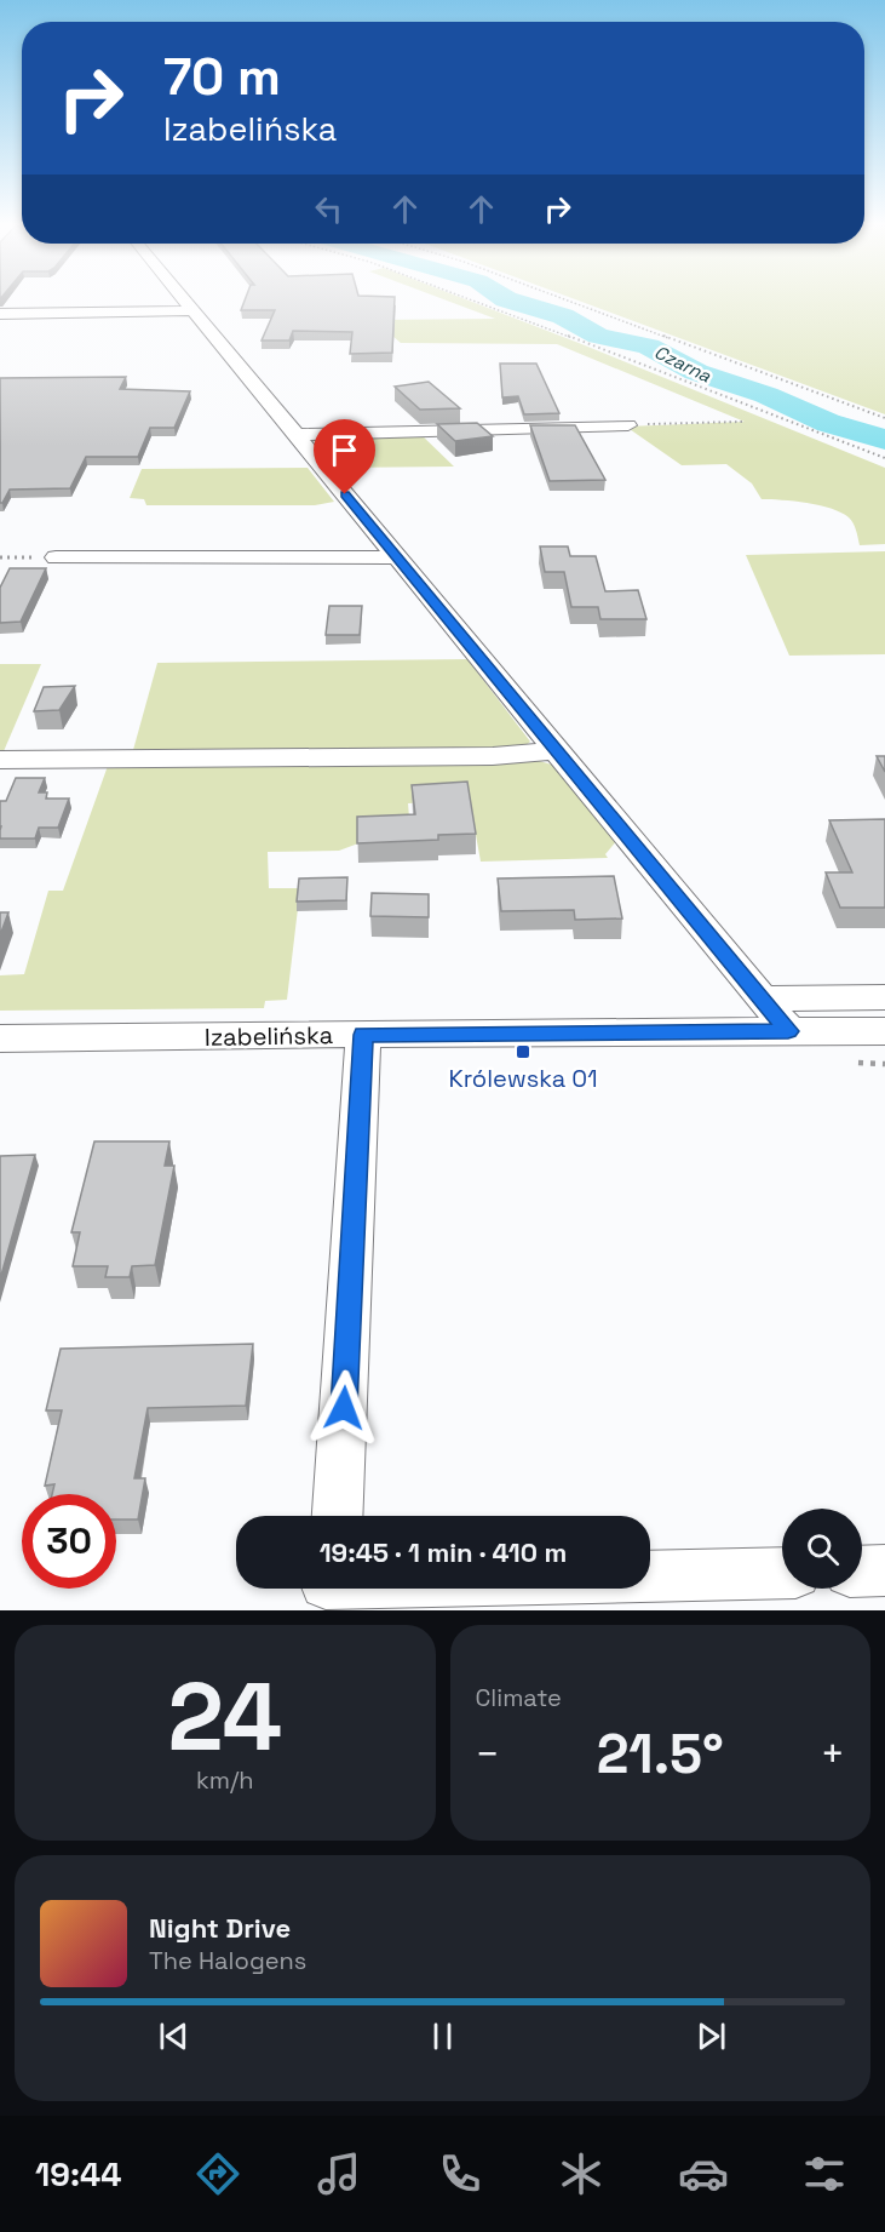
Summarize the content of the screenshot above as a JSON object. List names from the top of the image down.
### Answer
{
  "streets": {
    "street": ["Izabelińska"]
  },
  "water": ["Czarna"],
  "places": {
    "transit": ["Królewska 01"]
  },
  "page": {
    "turn": ["70 m", "Izabelińska"],
    "limit": "30",
    "trip": "19:45 · 1 min · 410 m",
    "tile": [
      ["24", "km/h"],
      "Climate"
    ],
    "heat": ["−", "21.5°", "+"],
    "song": ["Night Drive", "The Halogens"],
    "tabs": "19:44"
  }
}
